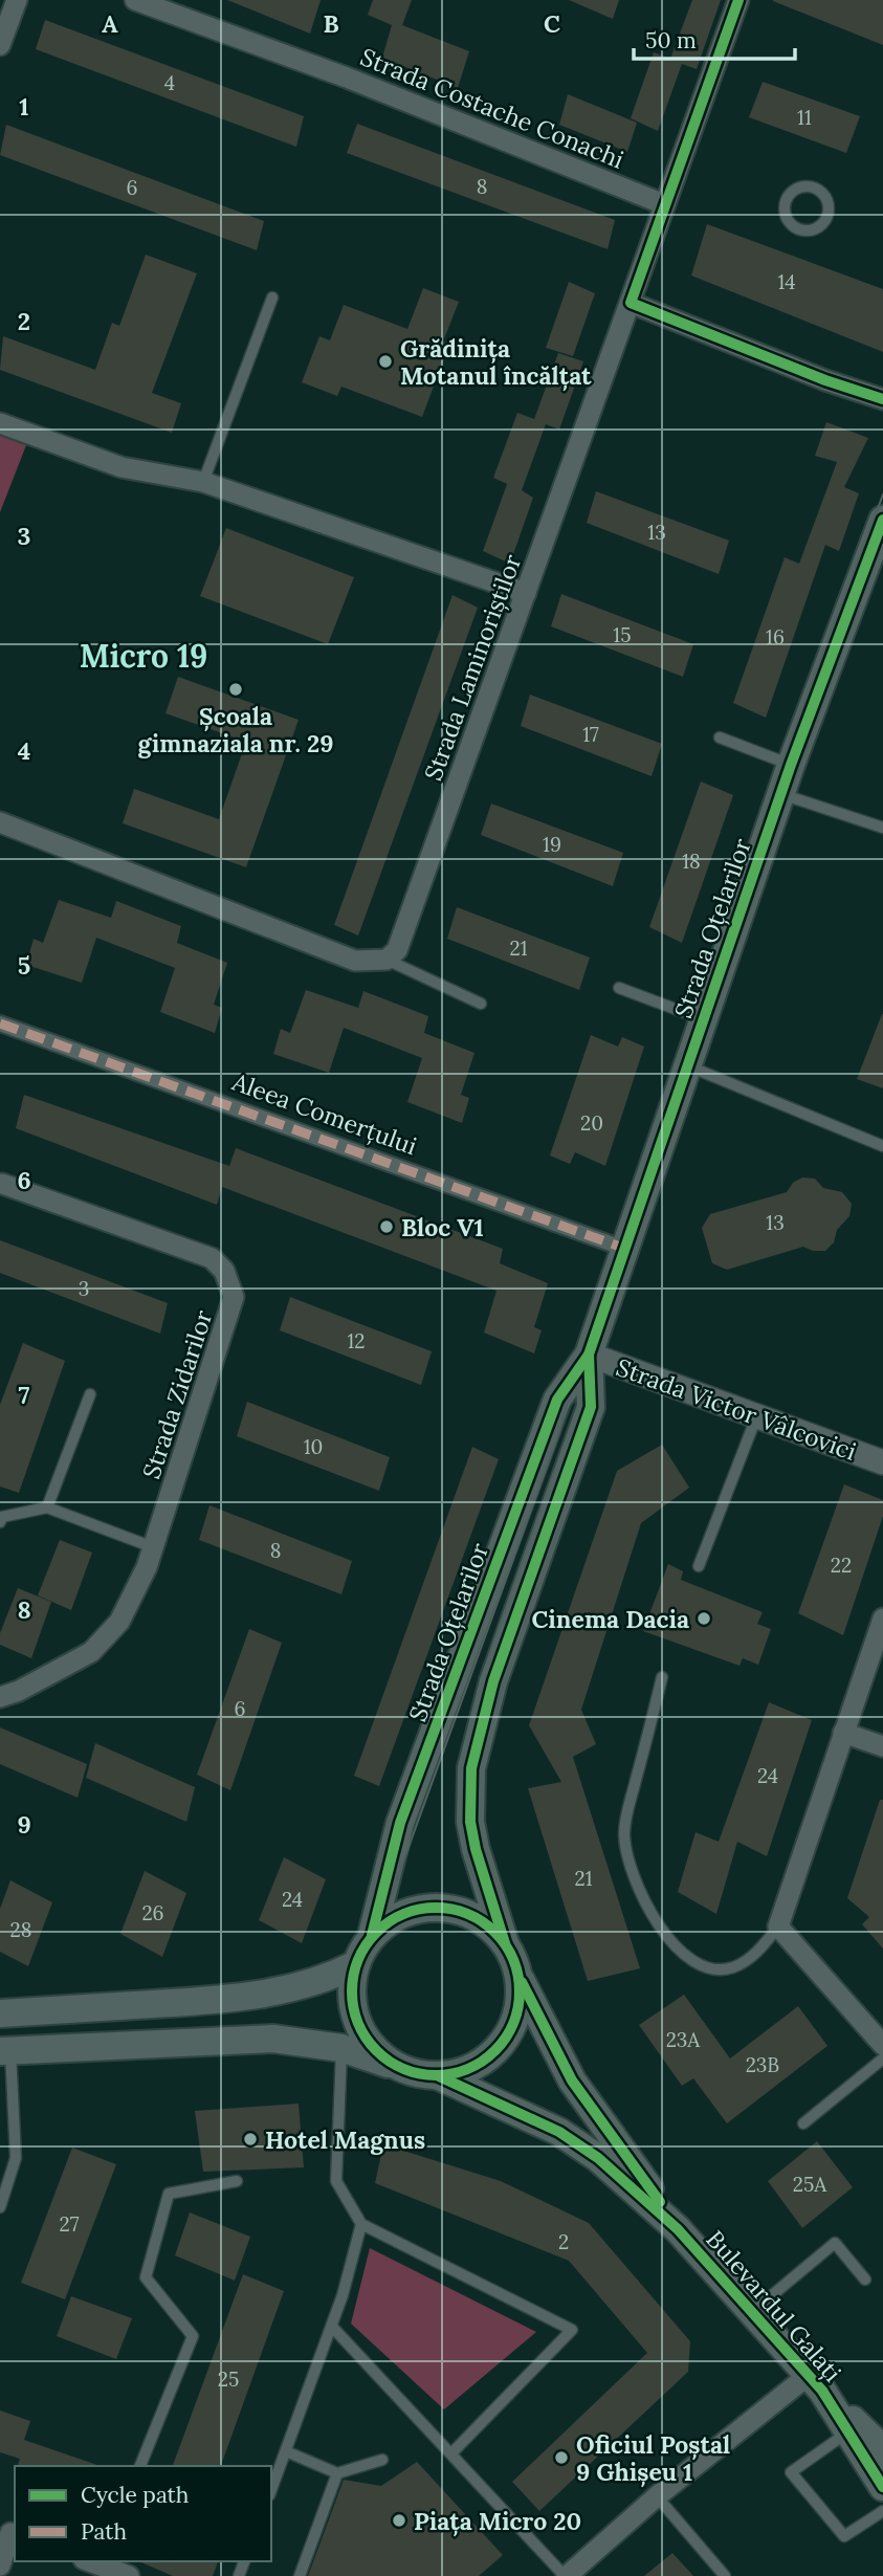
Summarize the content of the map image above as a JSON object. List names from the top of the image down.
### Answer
{
  "streets": {
    "main road": ["Strada Oțelarilor", "Bulevardul Galați"],
    "street": [
      "Strada Costache Conachi",
      "Strada Laminoriștilor",
      "Aleea Comerțului",
      "Strada Zidarilor",
      "Strada Victor Vâlcovici"
    ]
  },
  "crossings": [
    ["Strada Costache Conachi", "Strada Laminoriștilor"],
    ["Strada Oțelarilor", "Aleea Comerțului"],
    ["Strada Oțelarilor", "Strada Victor Vâlcovici"],
    ["Strada Oțelarilor", "Bulevardul Galați"]
  ],
  "districts": ["Micro 19"],
  "places": [
    "Grădinița Motanul încălțat",
    "Școala gimnaziala nr. 29",
    "Bloc V1",
    "Cinema Dacia",
    "Hotel Magnus",
    "Oficiul Poștal 9 Ghișeu 1",
    "Piața Micro 20"
  ],
  "house_numbers": [
    "4",
    "11",
    "8",
    "6",
    "14",
    "13",
    "15",
    "16",
    "17",
    "19",
    "18",
    "21",
    "20",
    "13",
    "3",
    "12",
    "10",
    "8",
    "22",
    "6",
    "24",
    "21",
    "24",
    "26",
    "28",
    "23A",
    "23B",
    "25A",
    "27",
    "2",
    "25"
  ],
  "legend": ["Cycle path", "Path"],
  "scale_bar": "50 m",
  "grid": {
    "columns": ["A", "B", "C"],
    "rows": [
      "1",
      "2",
      "3",
      "4",
      "5",
      "6",
      "7",
      "8",
      "9"
    ]
  }
}
